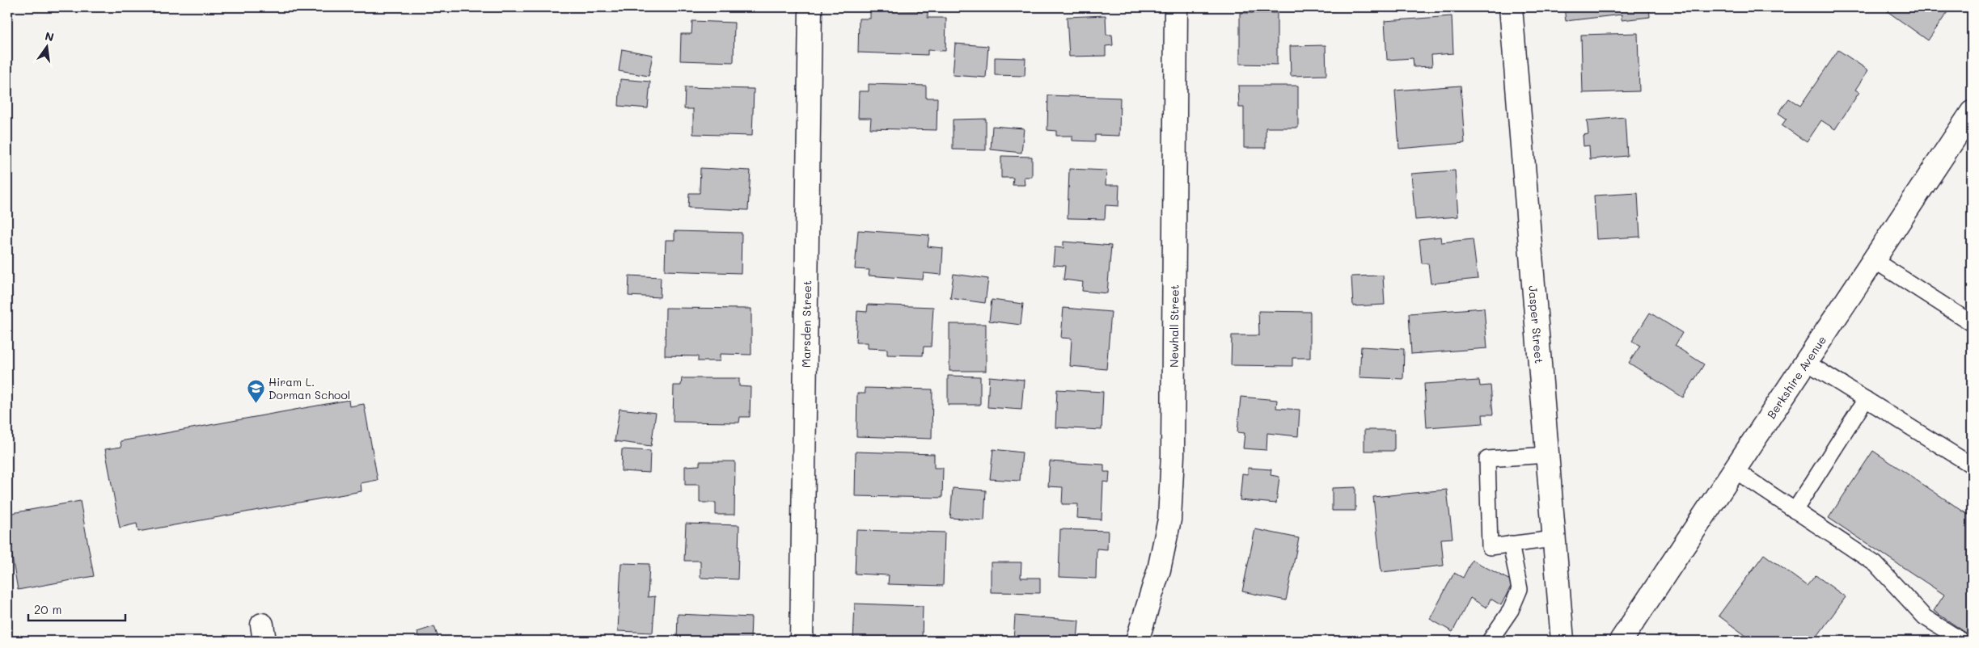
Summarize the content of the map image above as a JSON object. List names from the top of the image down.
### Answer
{
  "streets": {
    "main road": [
      "Marsden Street",
      "Jasper Street",
      "Newhall Street",
      "Berkshire Avenue"
    ]
  },
  "places": {
    "school or university": ["Hiram L. Dorman School"]
  },
  "scale_bar": "20 m",
  "north": "top"
}
